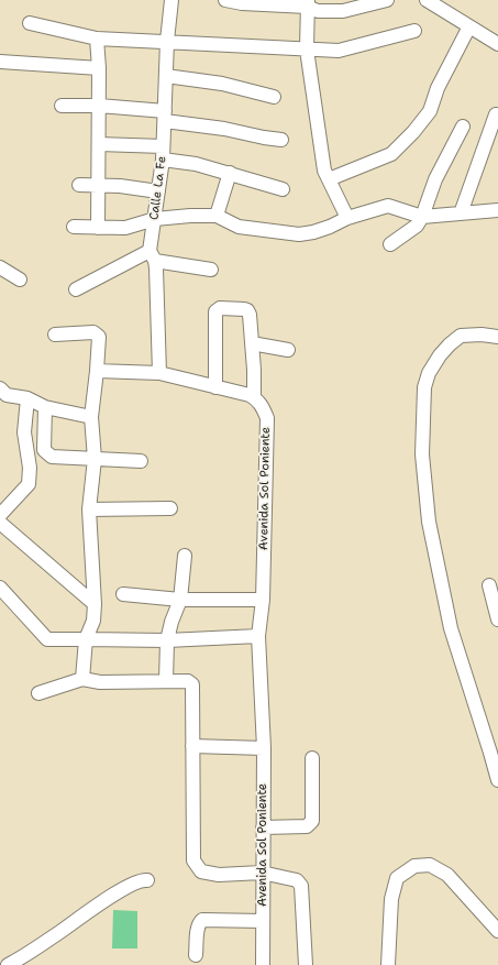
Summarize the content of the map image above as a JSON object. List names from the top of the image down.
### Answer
{
  "streets": {
    "street": ["Calle La Fe", "Avenida Sol Poniente"]
  }
}
